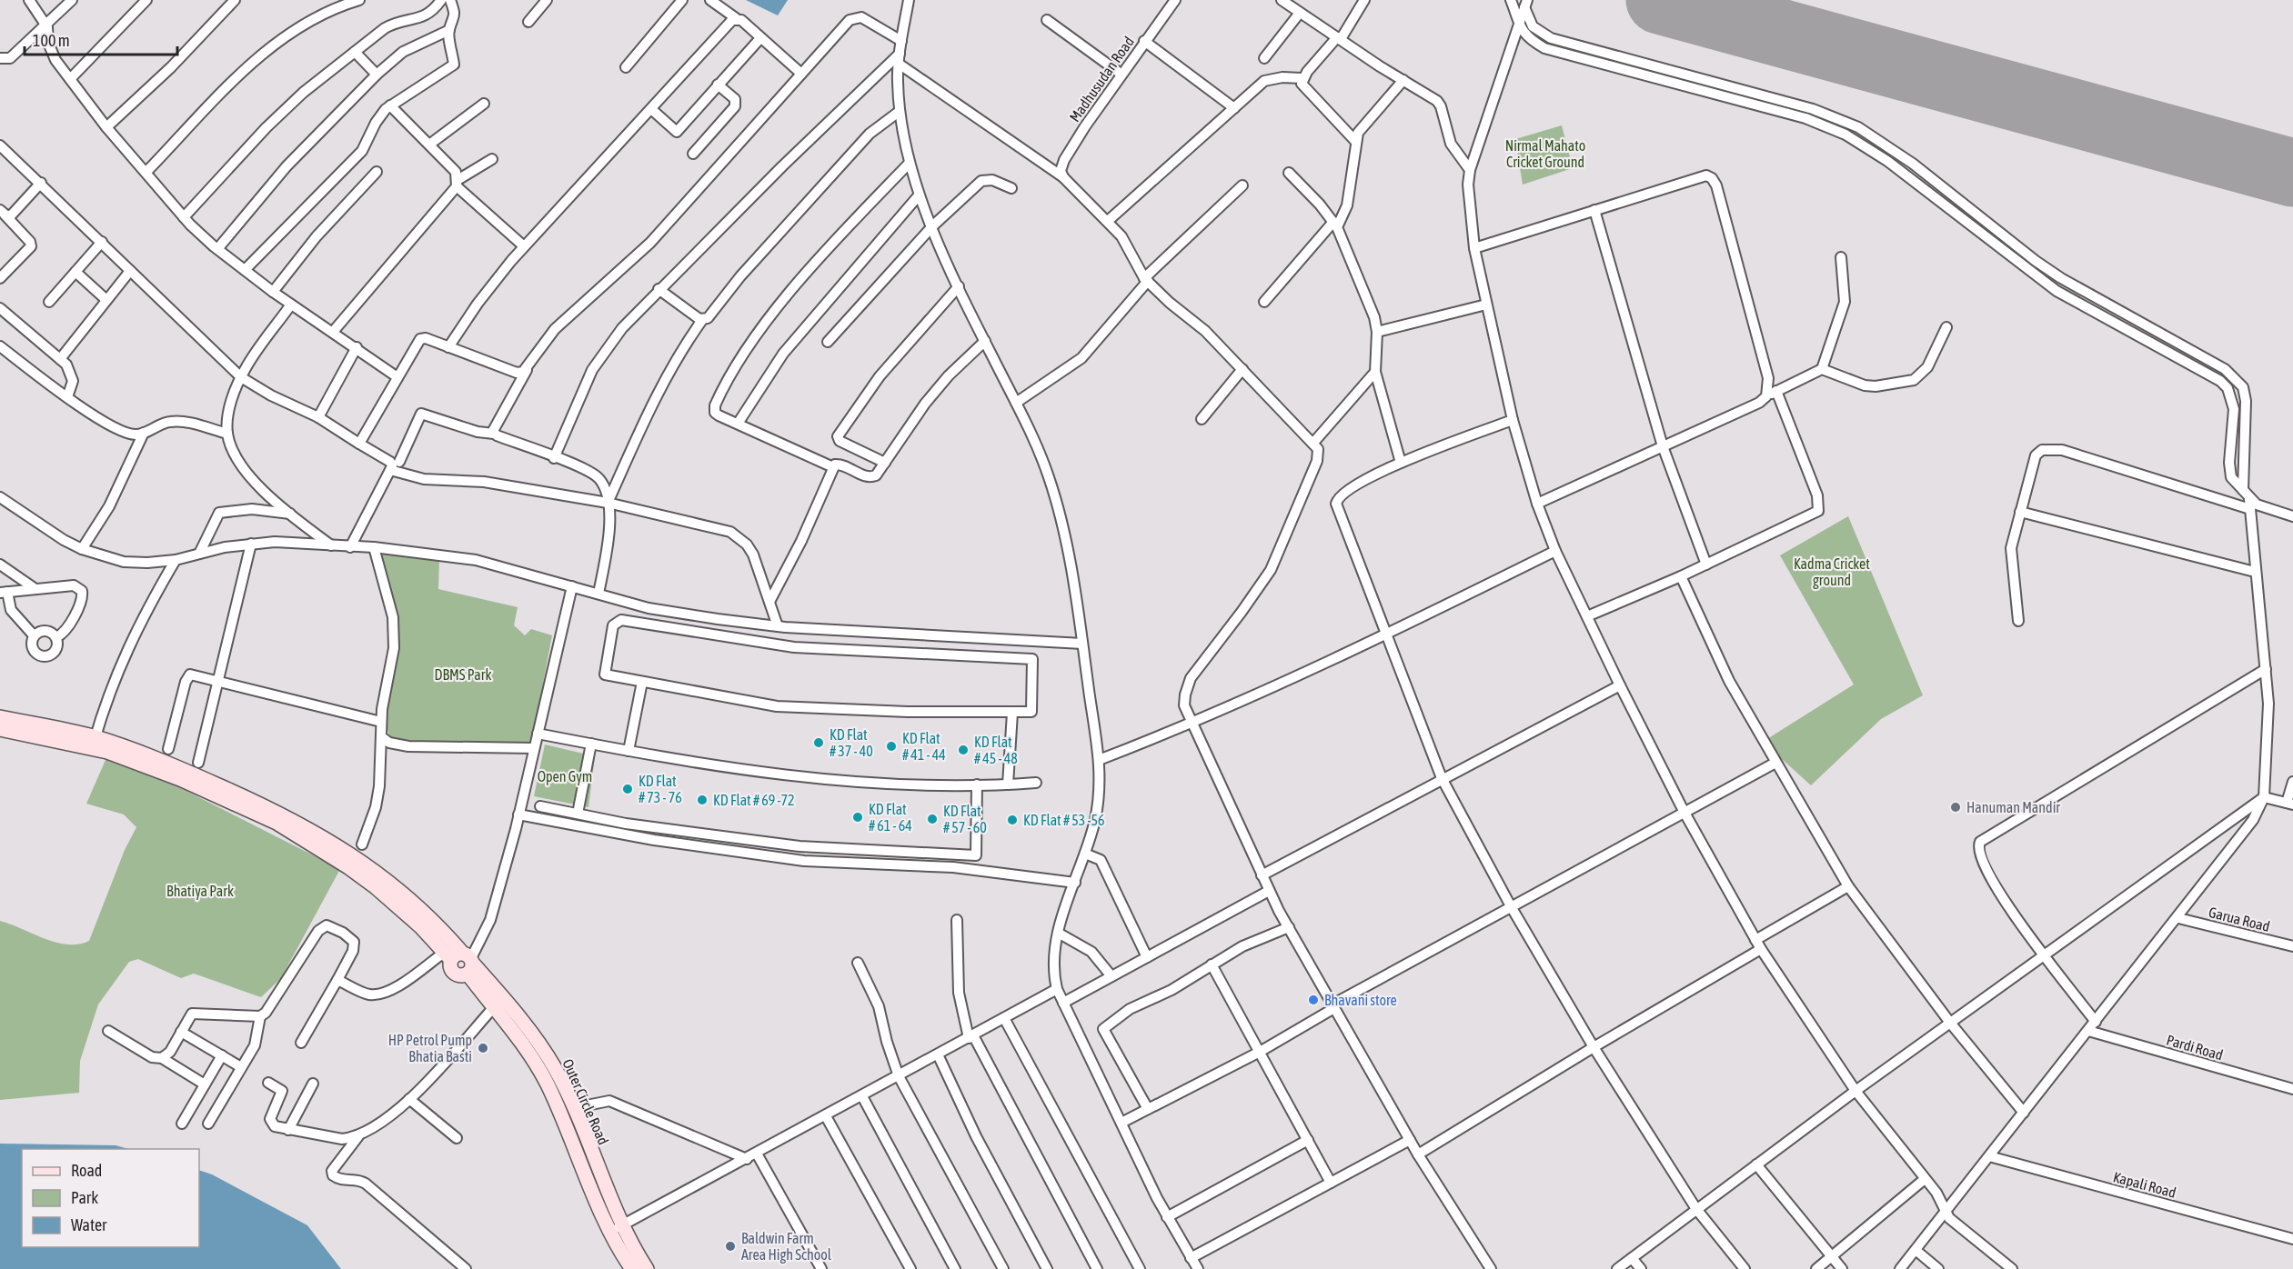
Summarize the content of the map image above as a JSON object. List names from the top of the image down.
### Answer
{
  "streets": {
    "main road": ["Outer Circle Road"],
    "street": [
      "Madhusudan Road",
      "Garua Road",
      "Pardi Road",
      "Kapali Road"
    ]
  },
  "parks": [
    "Nirmal Mahato Cricket Ground",
    "Kadma Cricket ground",
    "DBMS Park",
    "Open Gym",
    "Bhatiya Park"
  ],
  "places": [
    "KD Flat # 37 - 40",
    "KD Flat # 41 - 44",
    "KD Flat # 45 - 48",
    "KD Flat # 73 - 76",
    "KD Flat # 69 -72",
    "Hanuman Mandir",
    "KD Flat # 61 - 64",
    "KD Flat # 57 - 60",
    "KD Flat # 53 -56",
    "Bhavani store",
    "HP Petrol Pump Bhatia Basti",
    "Baldwin Farm Area High School"
  ],
  "legend": ["Road", "Park", "Water"],
  "scale_bar": "100 m"
}
